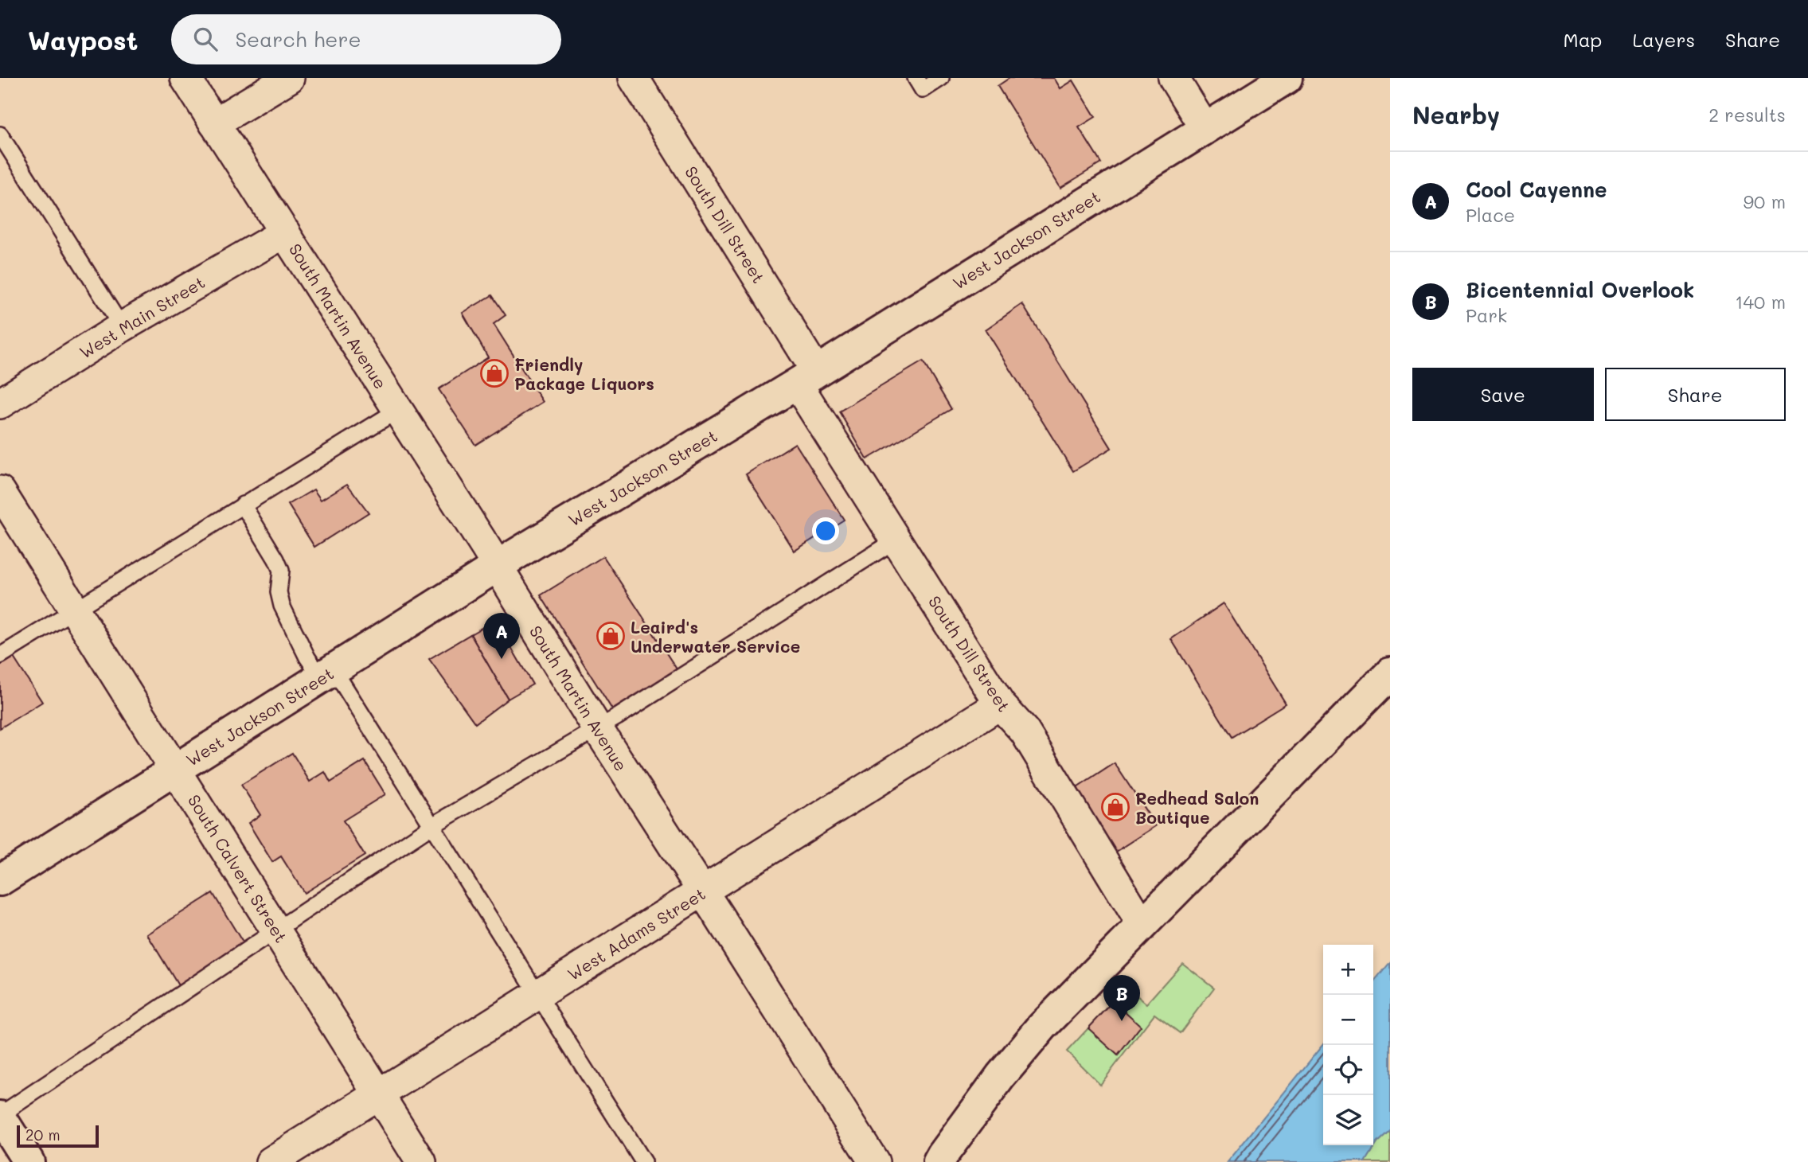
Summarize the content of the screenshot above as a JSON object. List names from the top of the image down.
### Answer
{
  "streets": {
    "main road": ["West Jackson Street"],
    "street": [
      "South Dill Street",
      "South Martin Avenue",
      "West Main Street",
      "South Calvert Street",
      "West Adams Street"
    ]
  },
  "crossings": [
    ["South Dill Street", "West Jackson Street"],
    ["South Dill Street", "West Adams Street"],
    ["West Jackson Street", "South Martin Avenue"],
    ["West Jackson Street", "South Calvert Street"],
    ["South Martin Avenue", "West Main Street"],
    ["South Martin Avenue", "West Adams Street"],
    ["South Calvert Street", "West Adams Street"]
  ],
  "places": {
    "shop": ["Friendly Package Liquors", "Leaird's Underwater Service", "Redhead Salon Boutique"]
  },
  "scale_bar": "20 m",
  "page": {
    "header": "Waypost",
    "search": "Search here",
    "nav": ["Map", "Layers", "Share"],
    "heading": ["Nearby", "2 results"],
    "list": [
      {
        "mark": "A",
        "name": "Cool Cayenne",
        "note": "Place",
        "value": "90 m"
      },
      {
        "mark": "B",
        "name": "Bicentennial Overlook",
        "note": "Park",
        "value": "140 m"
      }
    ],
    "buttons": ["Save", "Share"],
    "pins": ["A", "B"],
    "map_buttons": ["+", "−"],
    "scale": "20 m"
  }
}
